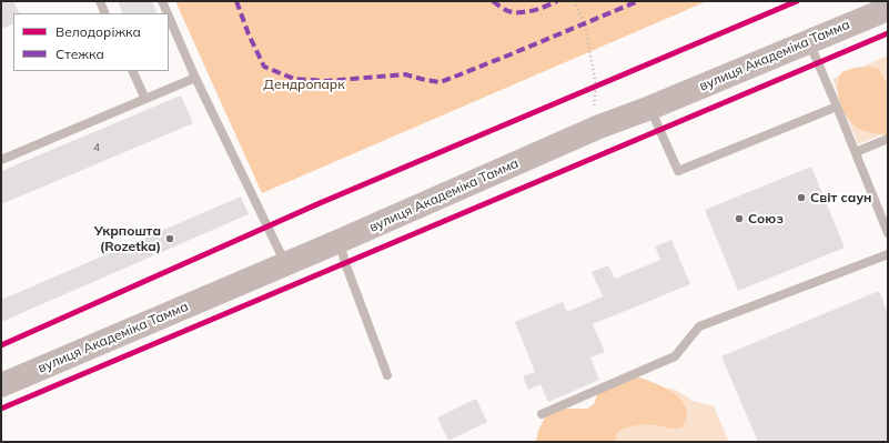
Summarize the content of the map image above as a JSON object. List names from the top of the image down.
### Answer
{
  "streets": {
    "main road": ["вулиця Академіка Тамма"]
  },
  "parks": ["Дендропарк"],
  "places": ["Світ саун", "Союз", "Укрпошта (Rozetka)"],
  "house_numbers": ["4"],
  "legend": ["Велодоріжка", "Стежка"]
}
